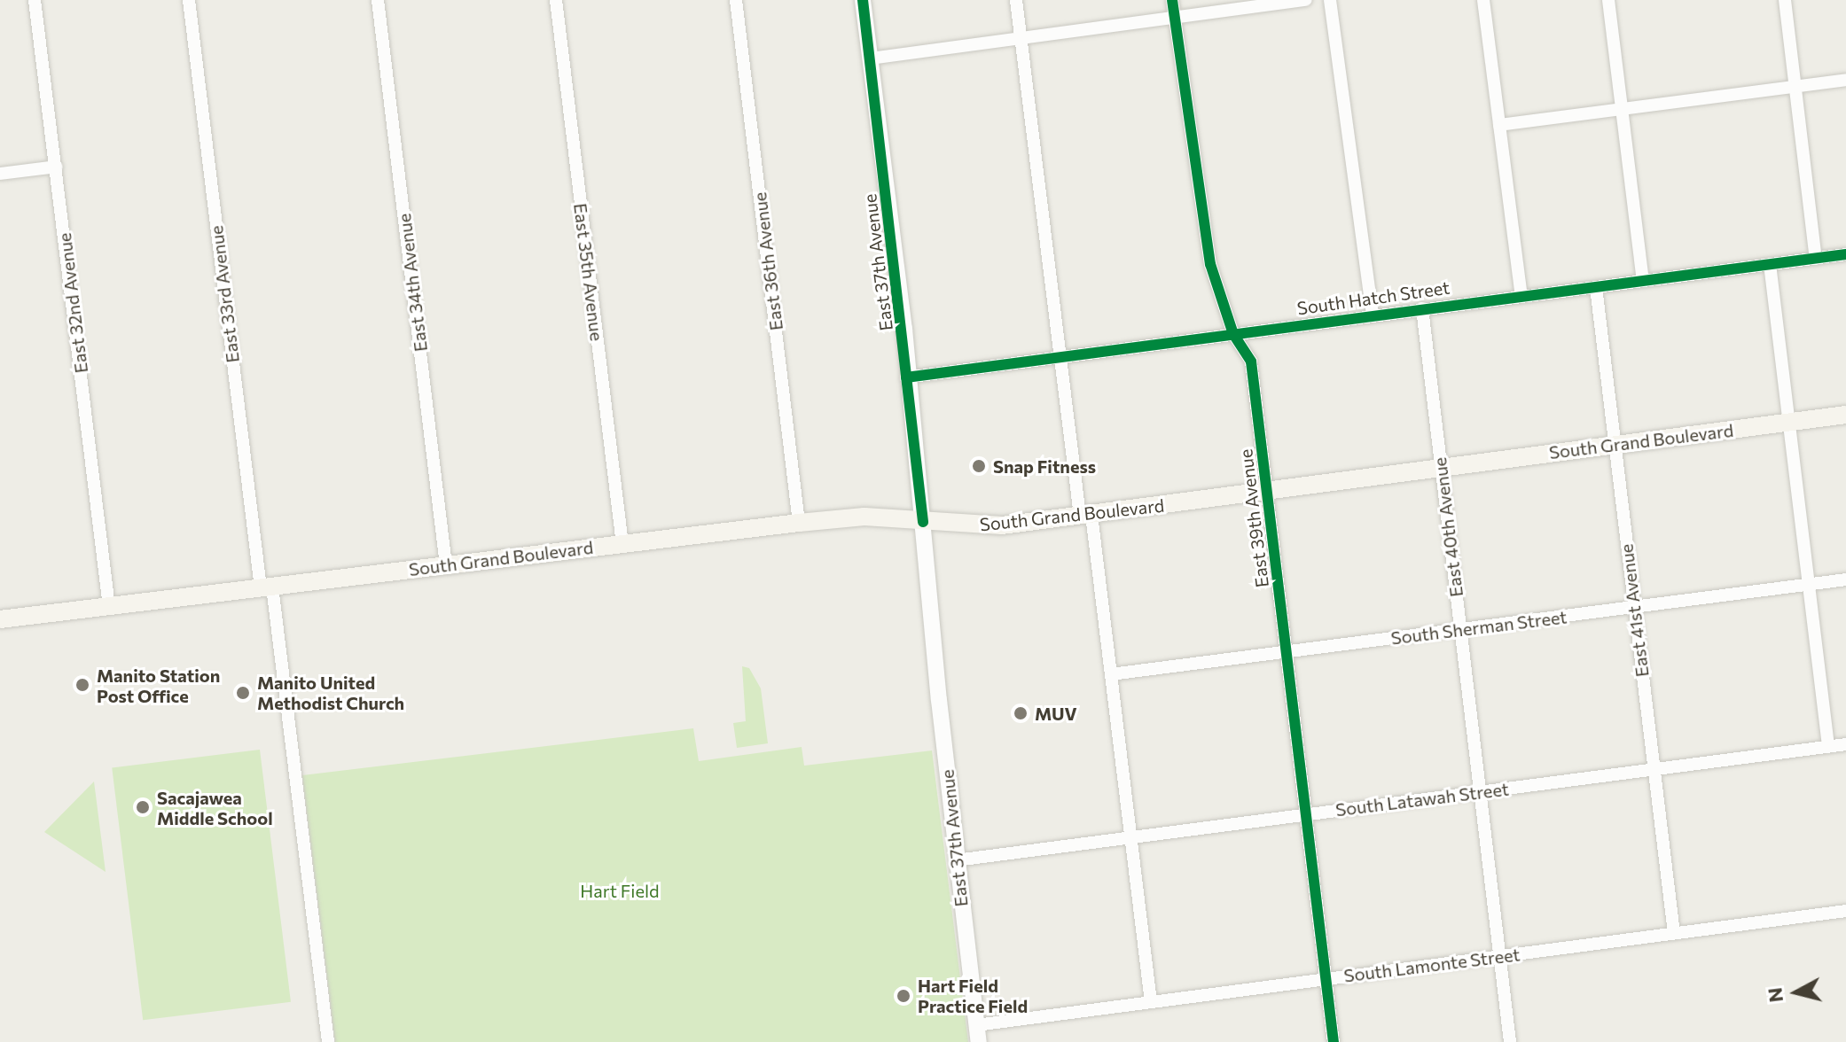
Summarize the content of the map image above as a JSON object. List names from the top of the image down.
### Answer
{
  "streets": {
    "main road": ["South Grand Boulevard"],
    "street": [
      "East 36th Avenue",
      "East 37th Avenue",
      "East 35th Avenue",
      "East 34th Avenue",
      "East 33rd Avenue",
      "South Hatch Street",
      "East 32nd Avenue",
      "East 39th Avenue",
      "East 40th Avenue",
      "East 41st Avenue",
      "South Sherman Street",
      "South Latawah Street",
      "South Lamonte Street"
    ]
  },
  "crossings": [
    ["East 36th Avenue", "South Grand Boulevard"],
    ["East 37th Avenue", "South Hatch Street"],
    ["East 37th Avenue", "South Grand Boulevard"],
    ["East 37th Avenue", "South Latawah Street"],
    ["East 37th Avenue", "South Lamonte Street"],
    ["East 35th Avenue", "South Grand Boulevard"],
    ["East 34th Avenue", "South Grand Boulevard"],
    ["East 33rd Avenue", "South Grand Boulevard"],
    ["South Hatch Street", "East 39th Avenue"],
    ["South Hatch Street", "East 40th Avenue"],
    ["South Hatch Street", "East 41st Avenue"],
    ["East 32nd Avenue", "South Grand Boulevard"],
    ["South Grand Boulevard", "East 39th Avenue"],
    ["South Grand Boulevard", "East 40th Avenue"],
    ["South Grand Boulevard", "East 41st Avenue"],
    ["East 39th Avenue", "South Sherman Street"],
    ["East 39th Avenue", "South Latawah Street"],
    ["East 39th Avenue", "South Lamonte Street"],
    ["East 40th Avenue", "South Sherman Street"],
    ["East 40th Avenue", "South Latawah Street"],
    ["East 40th Avenue", "South Lamonte Street"],
    ["East 41st Avenue", "South Sherman Street"],
    ["East 41st Avenue", "South Latawah Street"],
    ["East 41st Avenue", "South Lamonte Street"]
  ],
  "parks": ["Hart Field"],
  "places": [
    "Snap Fitness",
    "Manito Station Post Office",
    "Manito United Methodist Church",
    "MUV",
    "Sacajawea Middle School",
    "Hart Field Practice Field"
  ],
  "north": "left"
}
